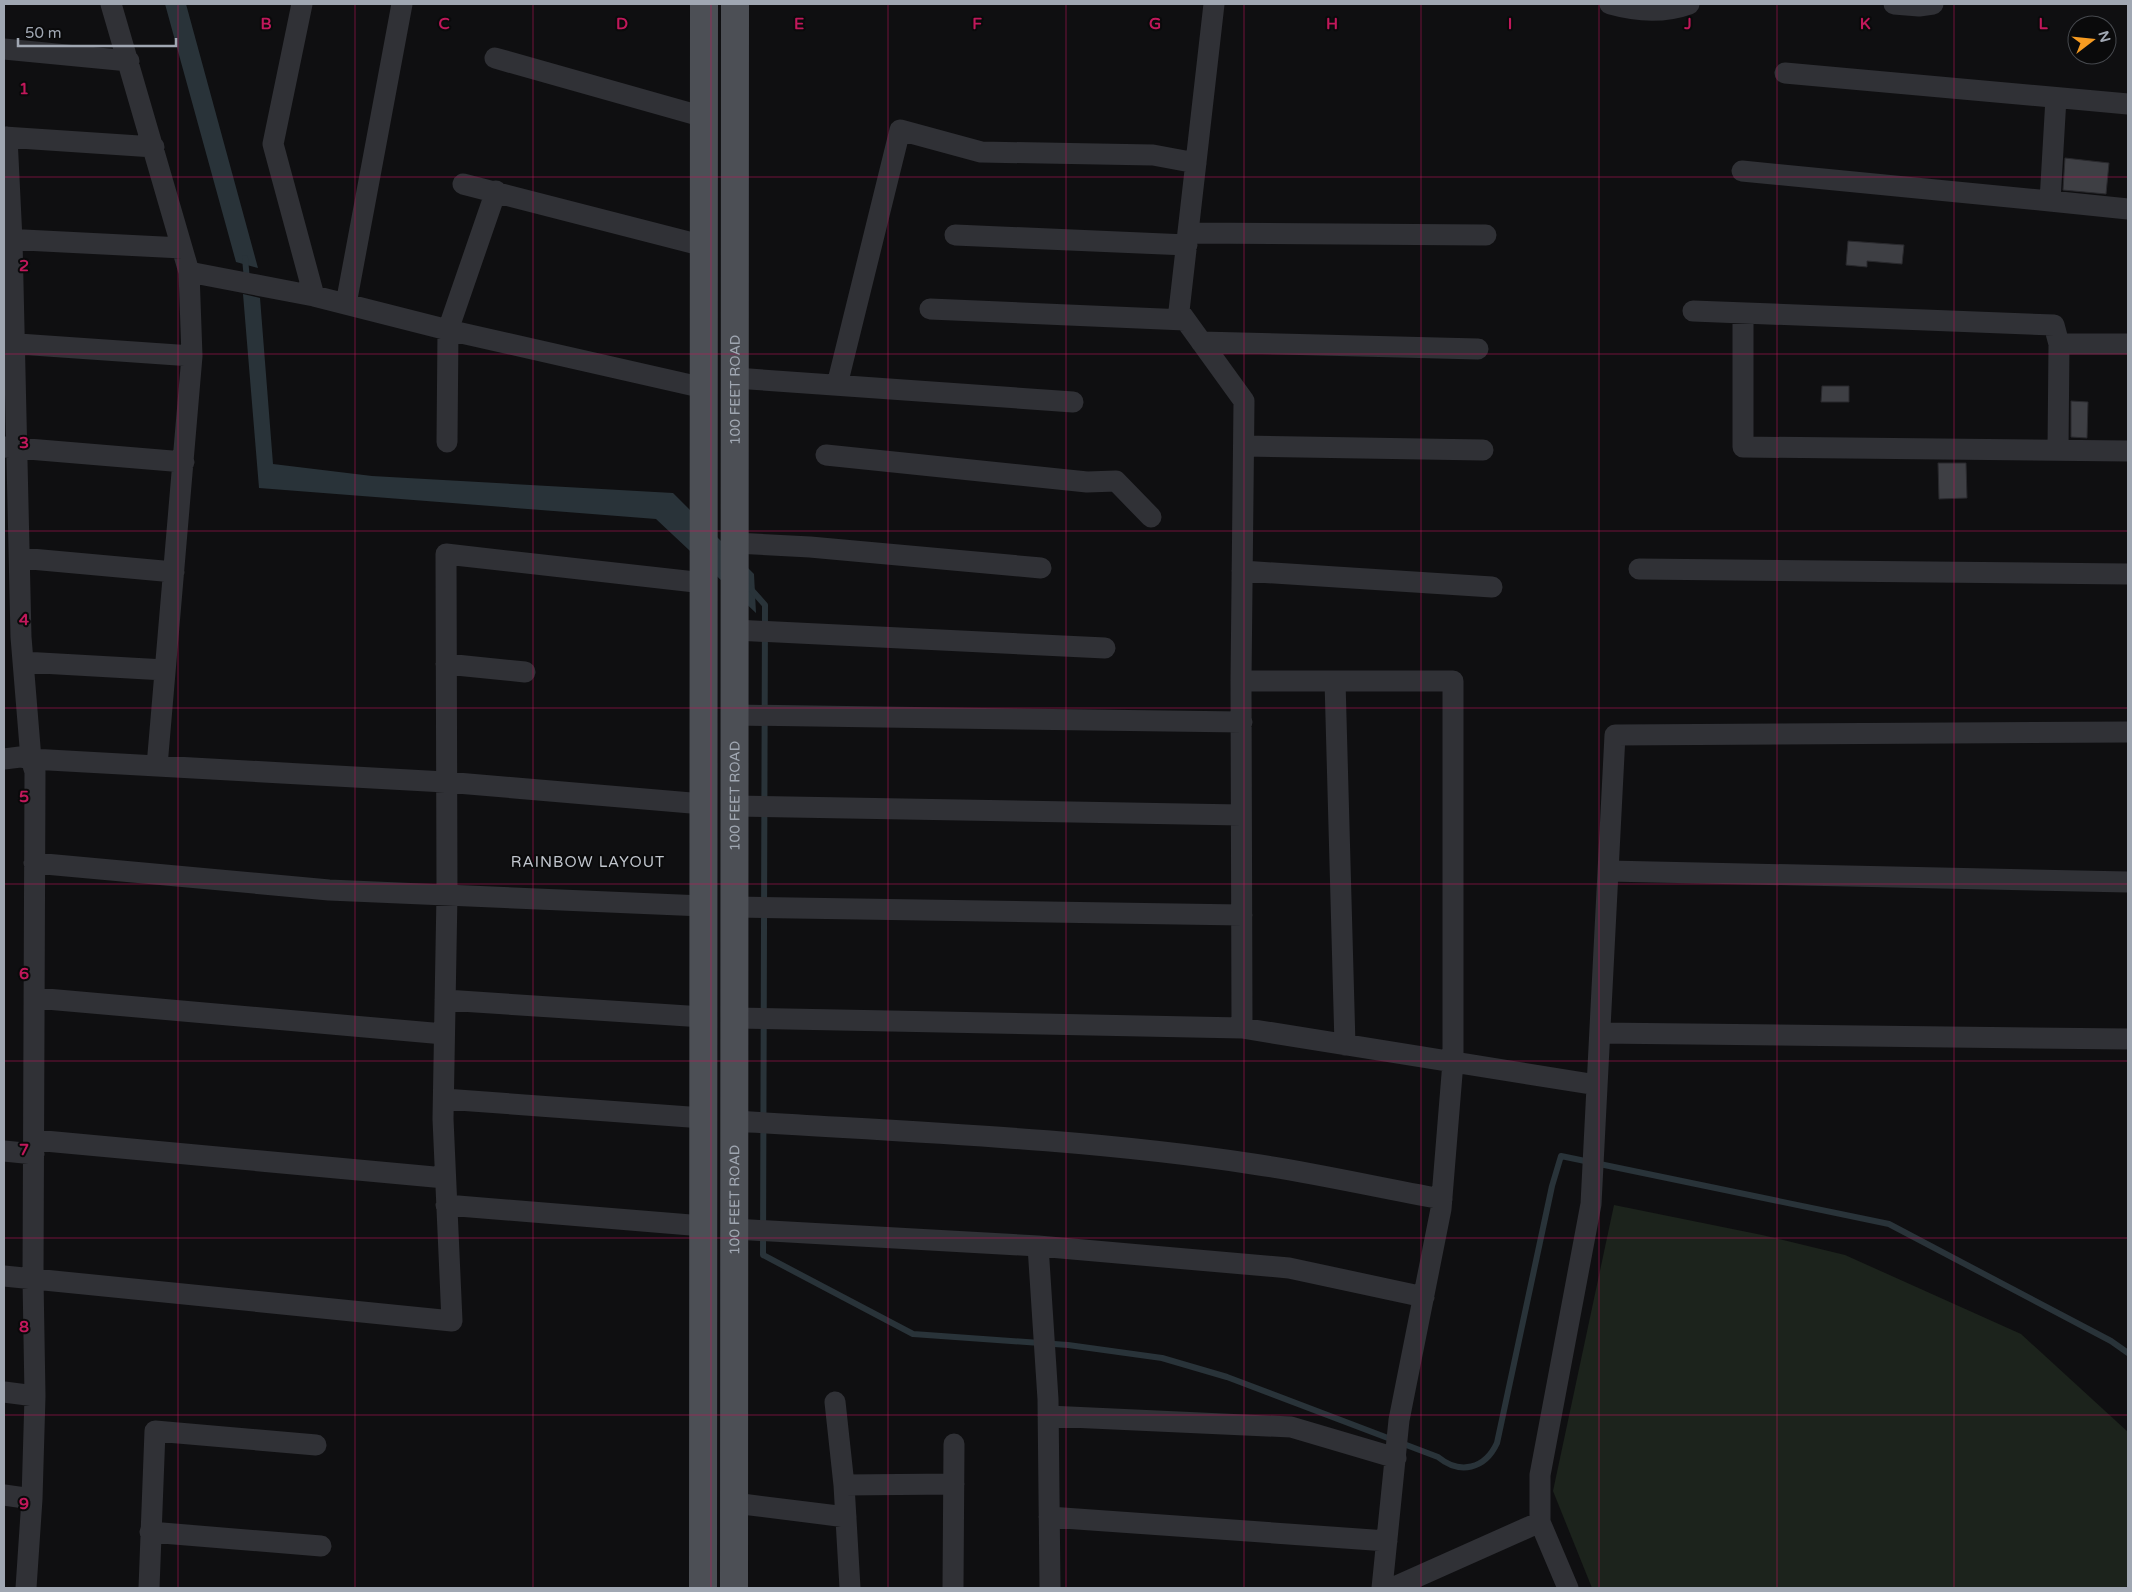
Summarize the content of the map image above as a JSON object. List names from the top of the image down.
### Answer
{
  "streets": {
    "main road": ["100 FEET ROAD"]
  },
  "districts": ["RAINBOW LAYOUT"],
  "scale_bar": "50 m",
  "north": "right",
  "grid": {
    "columns": [
      "B",
      "C",
      "D",
      "E",
      "F",
      "G",
      "H",
      "I",
      "J",
      "K",
      "L"
    ],
    "rows": [
      "1",
      "2",
      "3",
      "4",
      "5",
      "6",
      "7",
      "8",
      "9"
    ]
  }
}
